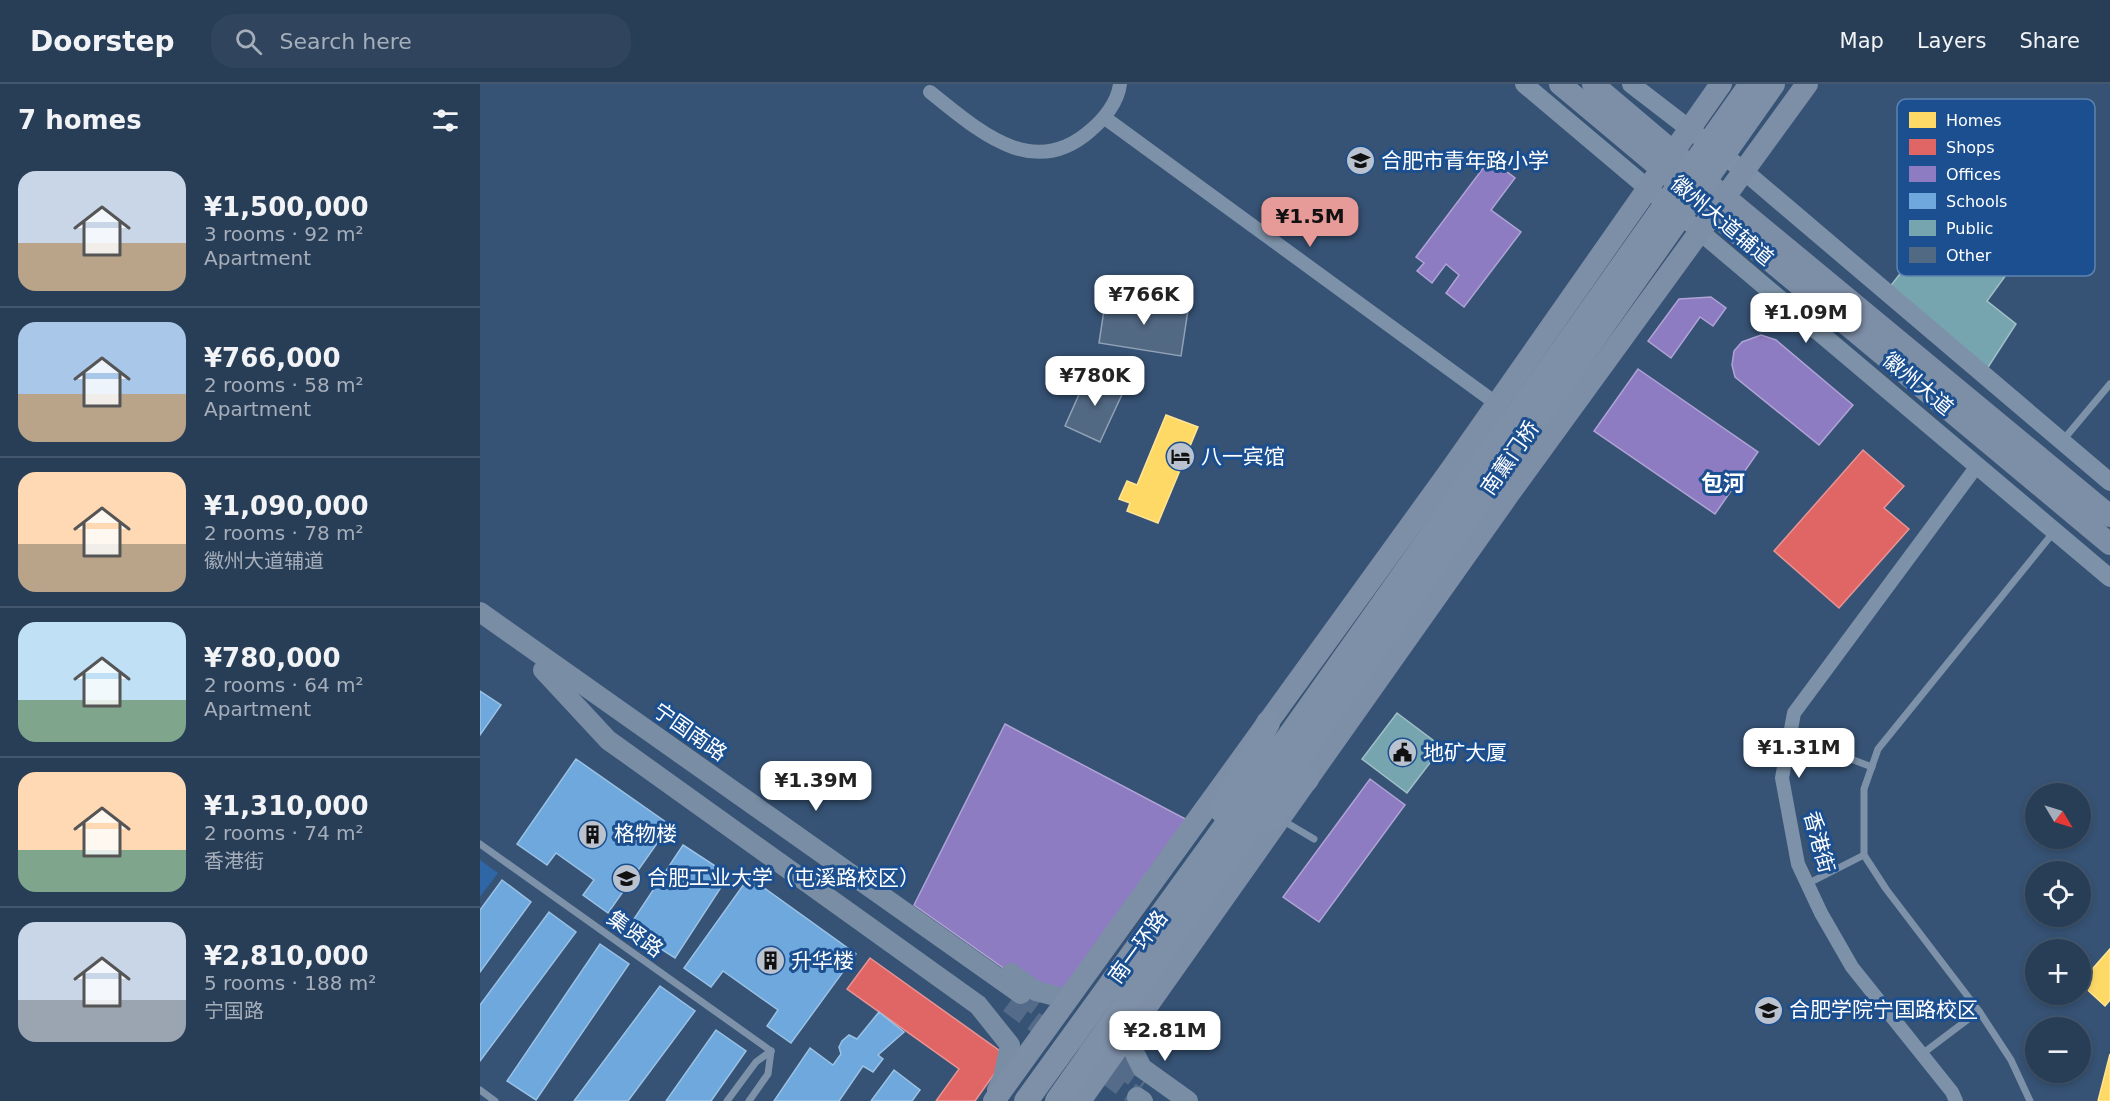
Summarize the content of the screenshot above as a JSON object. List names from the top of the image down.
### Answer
{
  "streets": {
    "highway": ["南薰门桥", "南一环路"],
    "main road": ["徽州大道", "宁国南路"],
    "street": ["徽州大道辅道", "香港街"],
    "lane": ["集贤路"]
  },
  "crossings": [
    ["徽州大道辅道", "香港街"],
    ["南薰门桥", "南一环路"]
  ],
  "districts": ["包河"],
  "places": {
    "school or university": ["合肥市青年路小学", "合肥工业大学（屯溪路校区）", "合肥学院宁国路校区"],
    "hotel": ["八一宾馆"],
    "public building": ["地矿大厦"],
    "building": ["格物楼", "升华楼"]
  },
  "legend": [
    "Homes",
    "Shops",
    "Offices",
    "Schools",
    "Public",
    "Other"
  ],
  "north": "bottom right",
  "page": {
    "header": "Doorstep",
    "search": "Search here",
    "nav": ["Map", "Layers", "Share"],
    "heading": "7 homes",
    "list": [
      {
        "name": "¥1,500,000",
        "note": "3 rooms · 92 m² · Apartment"
      },
      {
        "name": "¥766,000",
        "note": "2 rooms · 58 m² · Apartment"
      },
      {
        "name": "¥1,090,000",
        "note": "2 rooms · 78 m² · 徽州大道辅道"
      },
      {
        "name": "¥780,000",
        "note": "2 rooms · 64 m² · Apartment"
      },
      {
        "name": "¥1,310,000",
        "note": "2 rooms · 74 m² · 香港街"
      },
      {
        "name": "¥2,810,000",
        "note": "5 rooms · 188 m² · 宁国路"
      }
    ],
    "price": [
      "¥1.5M",
      "¥766K",
      "¥1.09M",
      "¥780K",
      "¥1.31M",
      "¥1.39M",
      "¥2.81M"
    ],
    "map_buttons": ["+", "−"]
  }
}
